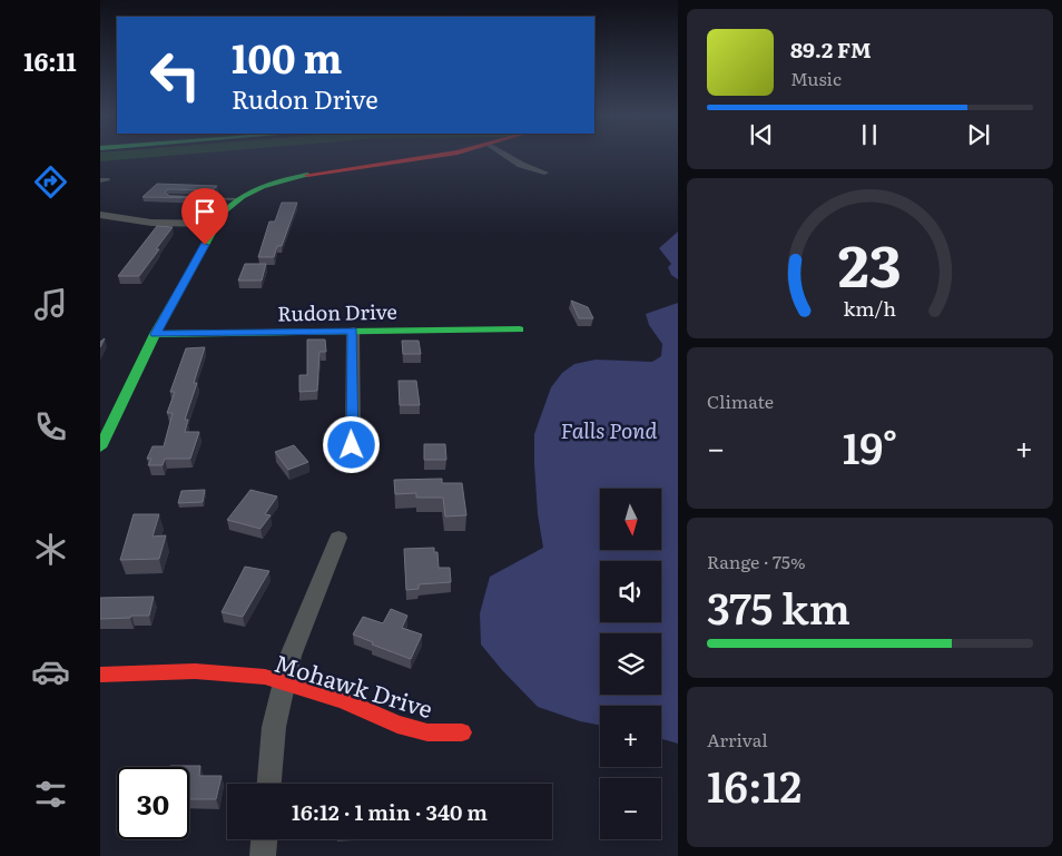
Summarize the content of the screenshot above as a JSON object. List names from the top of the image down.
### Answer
{
  "streets": {
    "main road": ["Rudon Drive", "Mohawk Drive"]
  },
  "water": ["Falls Pond"],
  "north": "bottom",
  "page": {
    "tabs": "16:11",
    "turn": ["100 m", "Rudon Drive"],
    "song": ["89.2 FM", "Music"],
    "tile": [
      "Climate",
      ["Range · 75%", "375 km"],
      ["Arrival", "16:12"]
    ],
    "heat": ["−", "19°", "+"],
    "map_buttons": ["+", "−"],
    "limit": "30",
    "trip": "16:12 · 1 min · 340 m",
    "gauge": ["23", "km/h"]
  }
}
